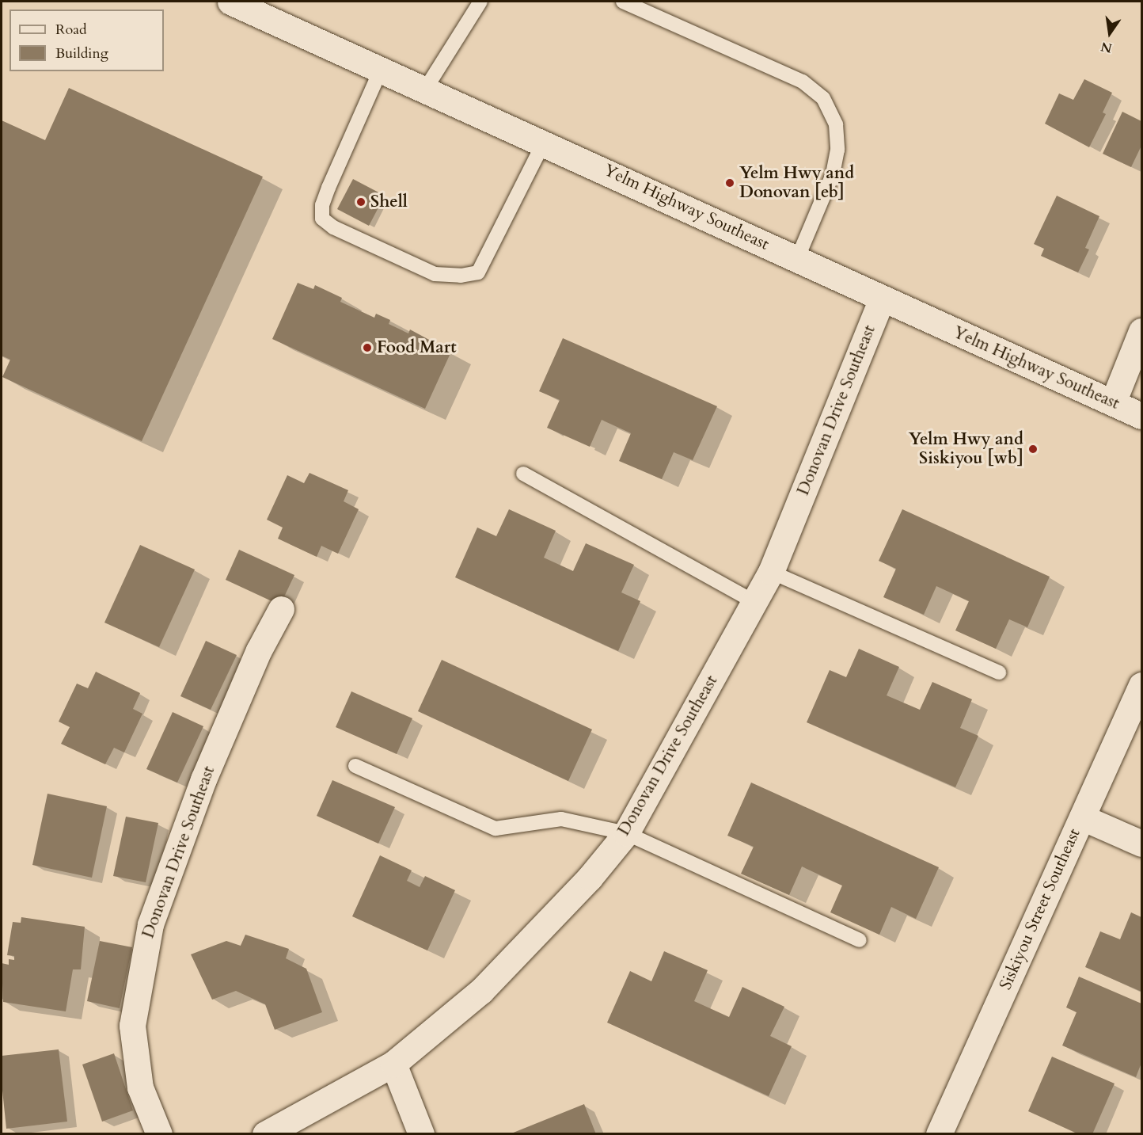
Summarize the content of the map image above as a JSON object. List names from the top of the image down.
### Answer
{
  "streets": {
    "street": ["Yelm Highway Southeast", "Donovan Drive Southeast", "Siskiyou Street Southeast"]
  },
  "crossings": [
    ["Yelm Highway Southeast", "Donovan Drive Southeast"]
  ],
  "places": [
    "Yelm Hwy and Donovan [eb]",
    "Shell",
    "Food Mart",
    "Yelm Hwy and Siskiyou [wb]"
  ],
  "legend": ["Road", "Building"],
  "north": "bottom"
}
